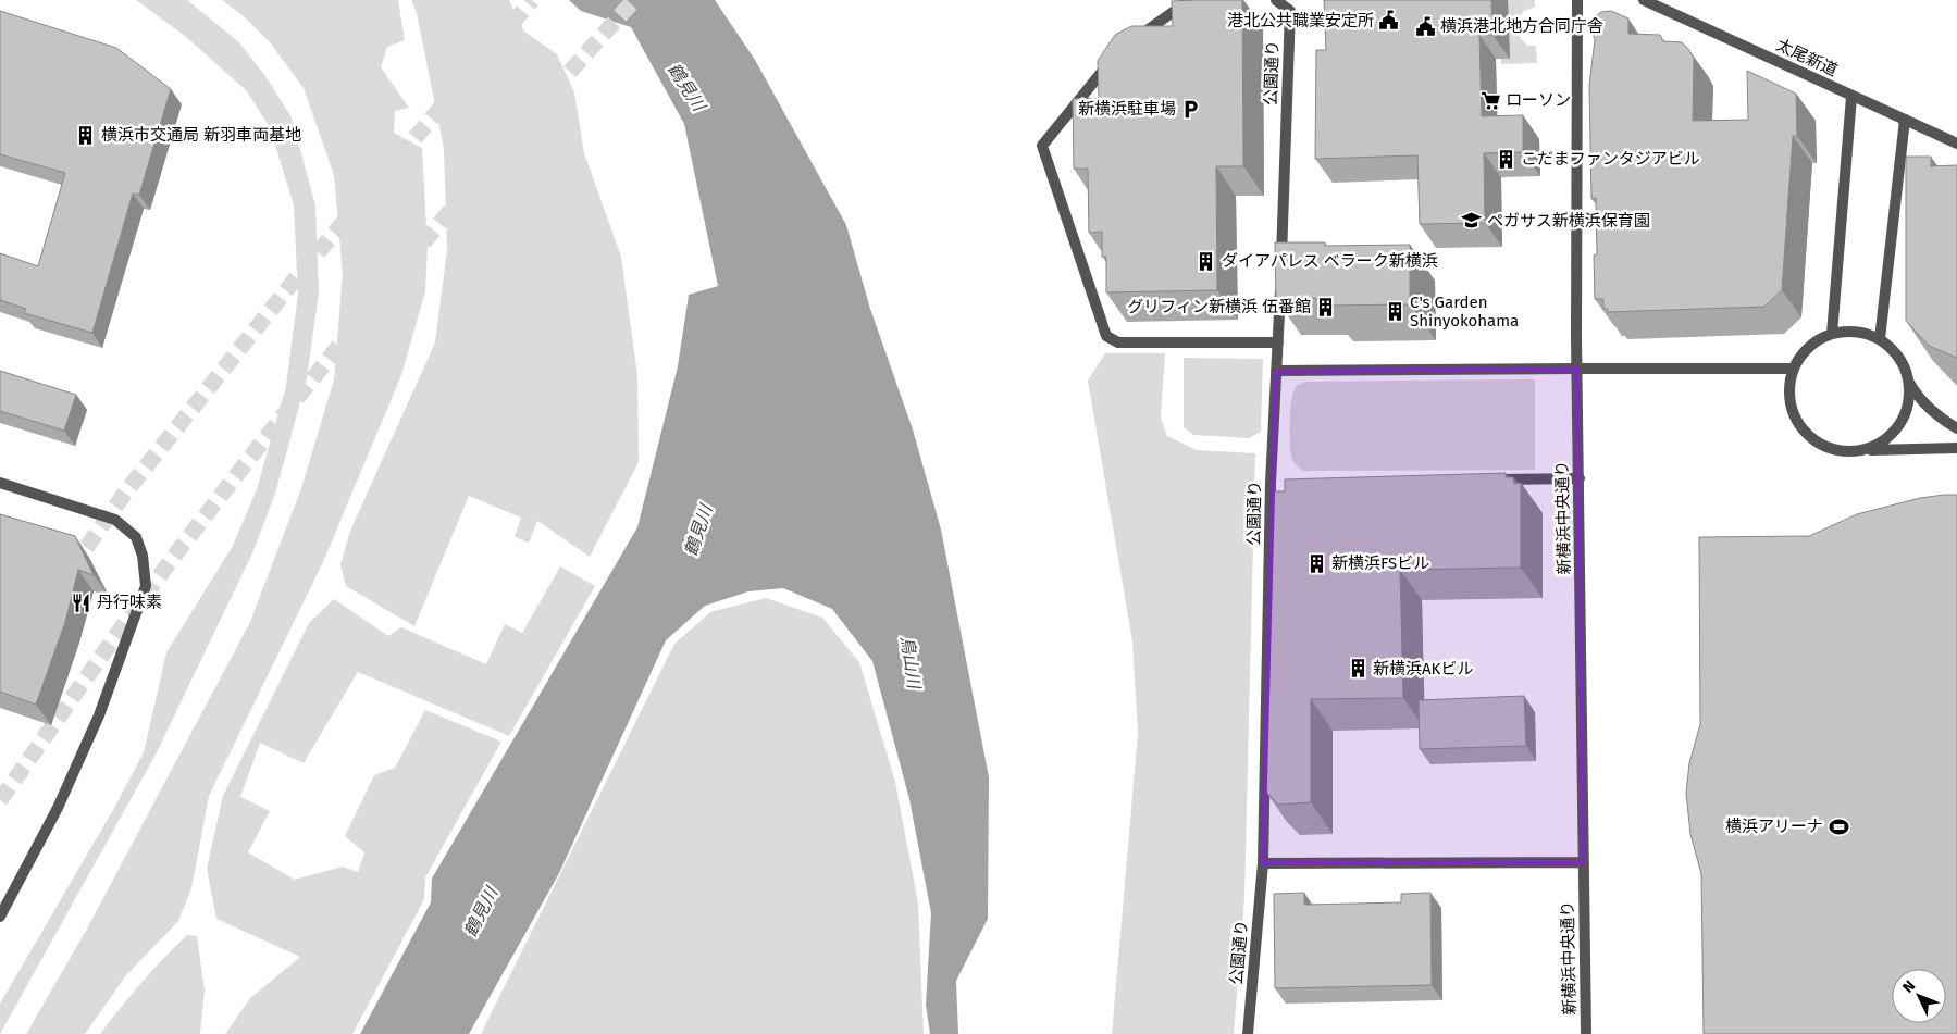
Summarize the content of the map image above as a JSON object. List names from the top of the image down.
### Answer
{
  "streets": {
    "street": ["太尾新道", "公園通り", "新横浜中央通り"]
  },
  "water": ["鶴見川", "鳥山川"],
  "places": {
    "public building": ["港北公共職業安定所", "横浜港北地方合同庁舎"],
    "supermarket": ["ローソン"],
    "parking": ["新横浜駐車場"],
    "building": [
      "横浜市交通局 新羽車両基地",
      "こだまファンタジアビル",
      "ダイアパレス ベラーク新横浜",
      "グリフィン新横浜 伍番館",
      "C's Garden Shinyokohama",
      "新横浜FSビル",
      "新横浜AKビル"
    ],
    "school or university": ["ペガサス新横浜保育園"],
    "restaurant": ["丹行味素"],
    "sports": ["横浜アリーナ"]
  },
  "north": "top left"
}
